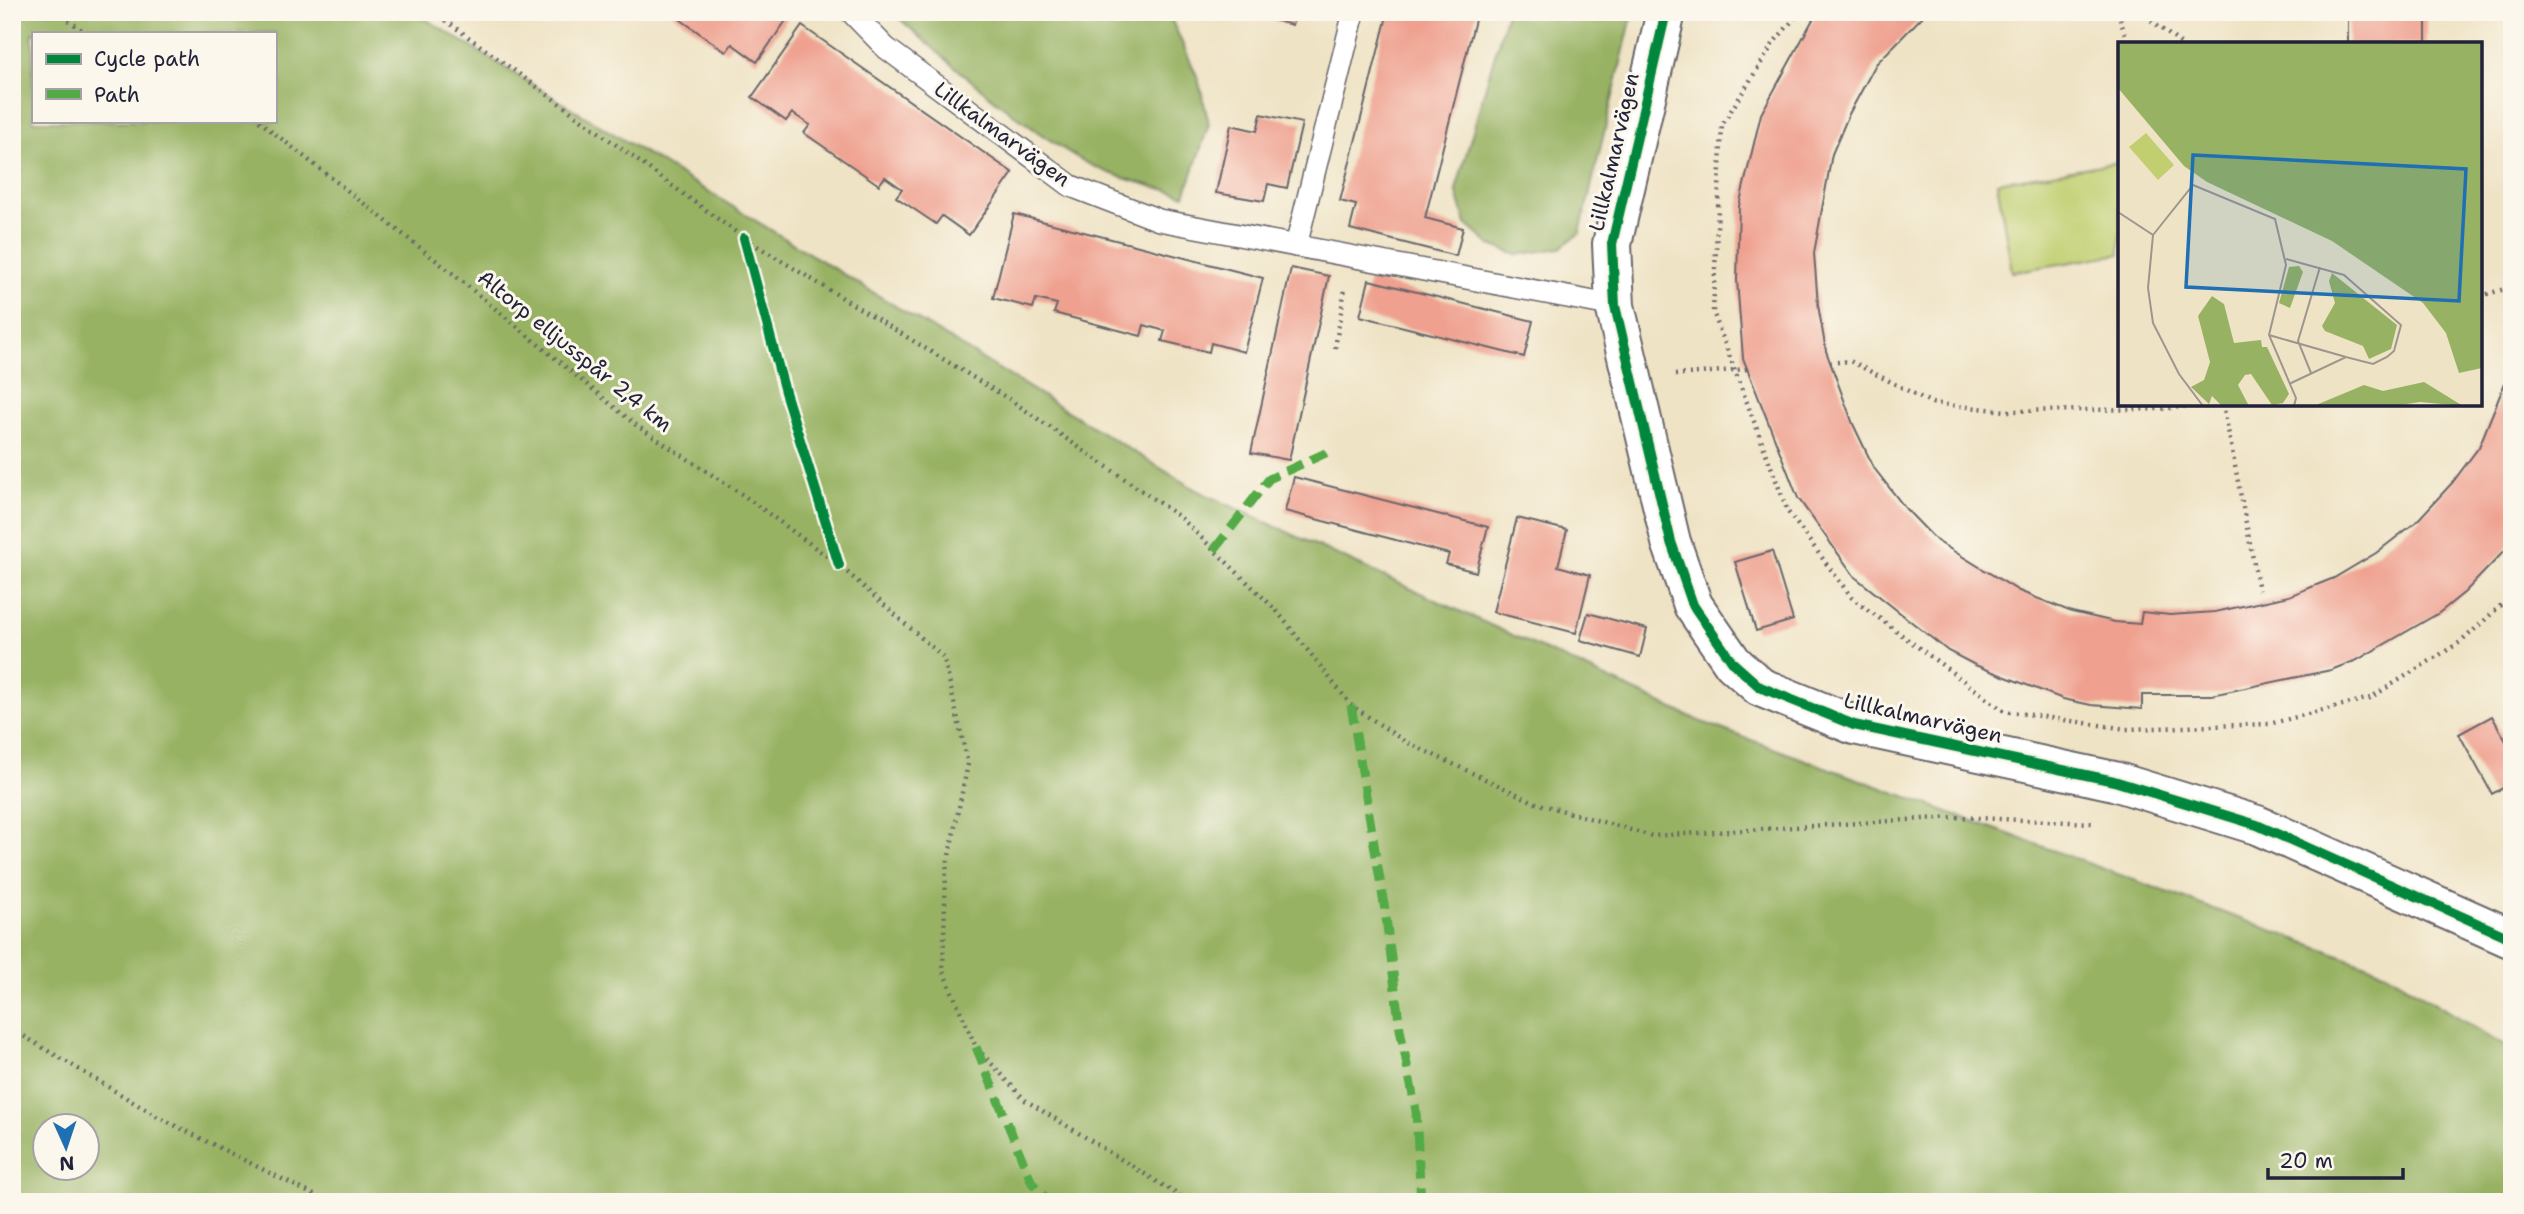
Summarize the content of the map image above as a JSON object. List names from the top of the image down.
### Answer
{
  "streets": {
    "street": ["Lillkalmarvägen"],
    "path": ["Altorp elljusspår 2,4 km"]
  },
  "legend": ["Cycle path", "Path"],
  "scale_bar": "20 m",
  "north": "bottom"
}
